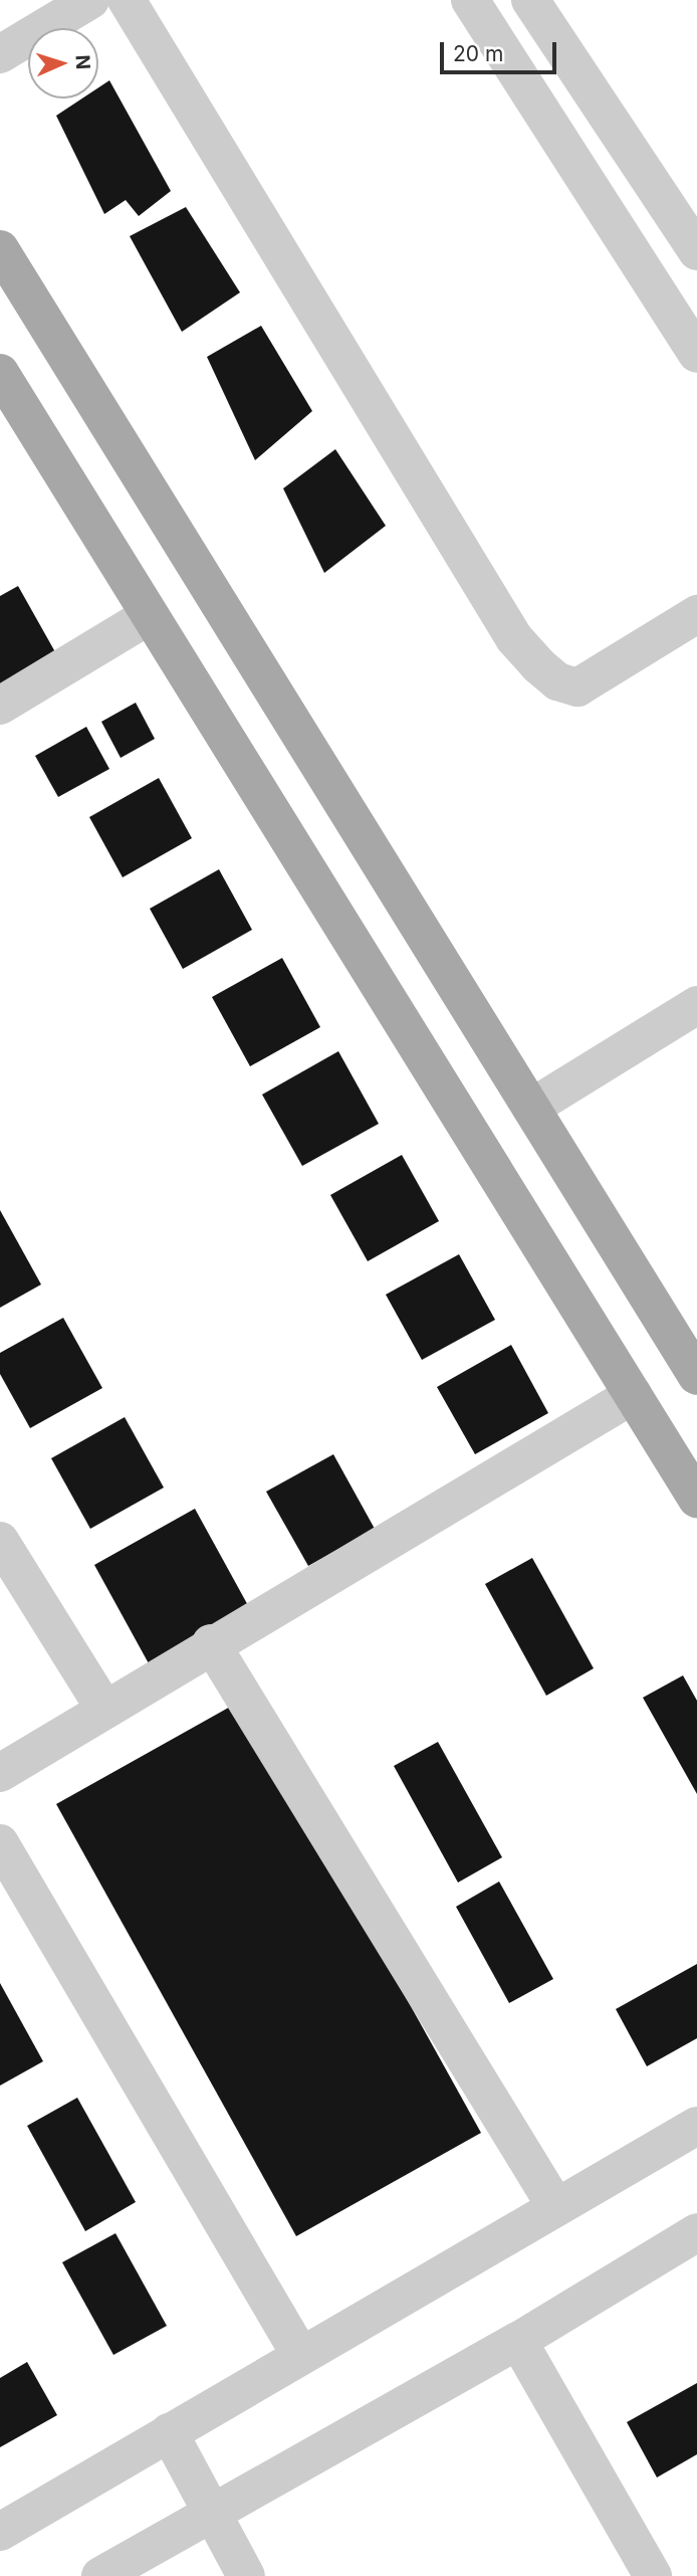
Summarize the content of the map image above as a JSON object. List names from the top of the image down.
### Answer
{
  "scale_bar": "20 m",
  "north": "right"
}
